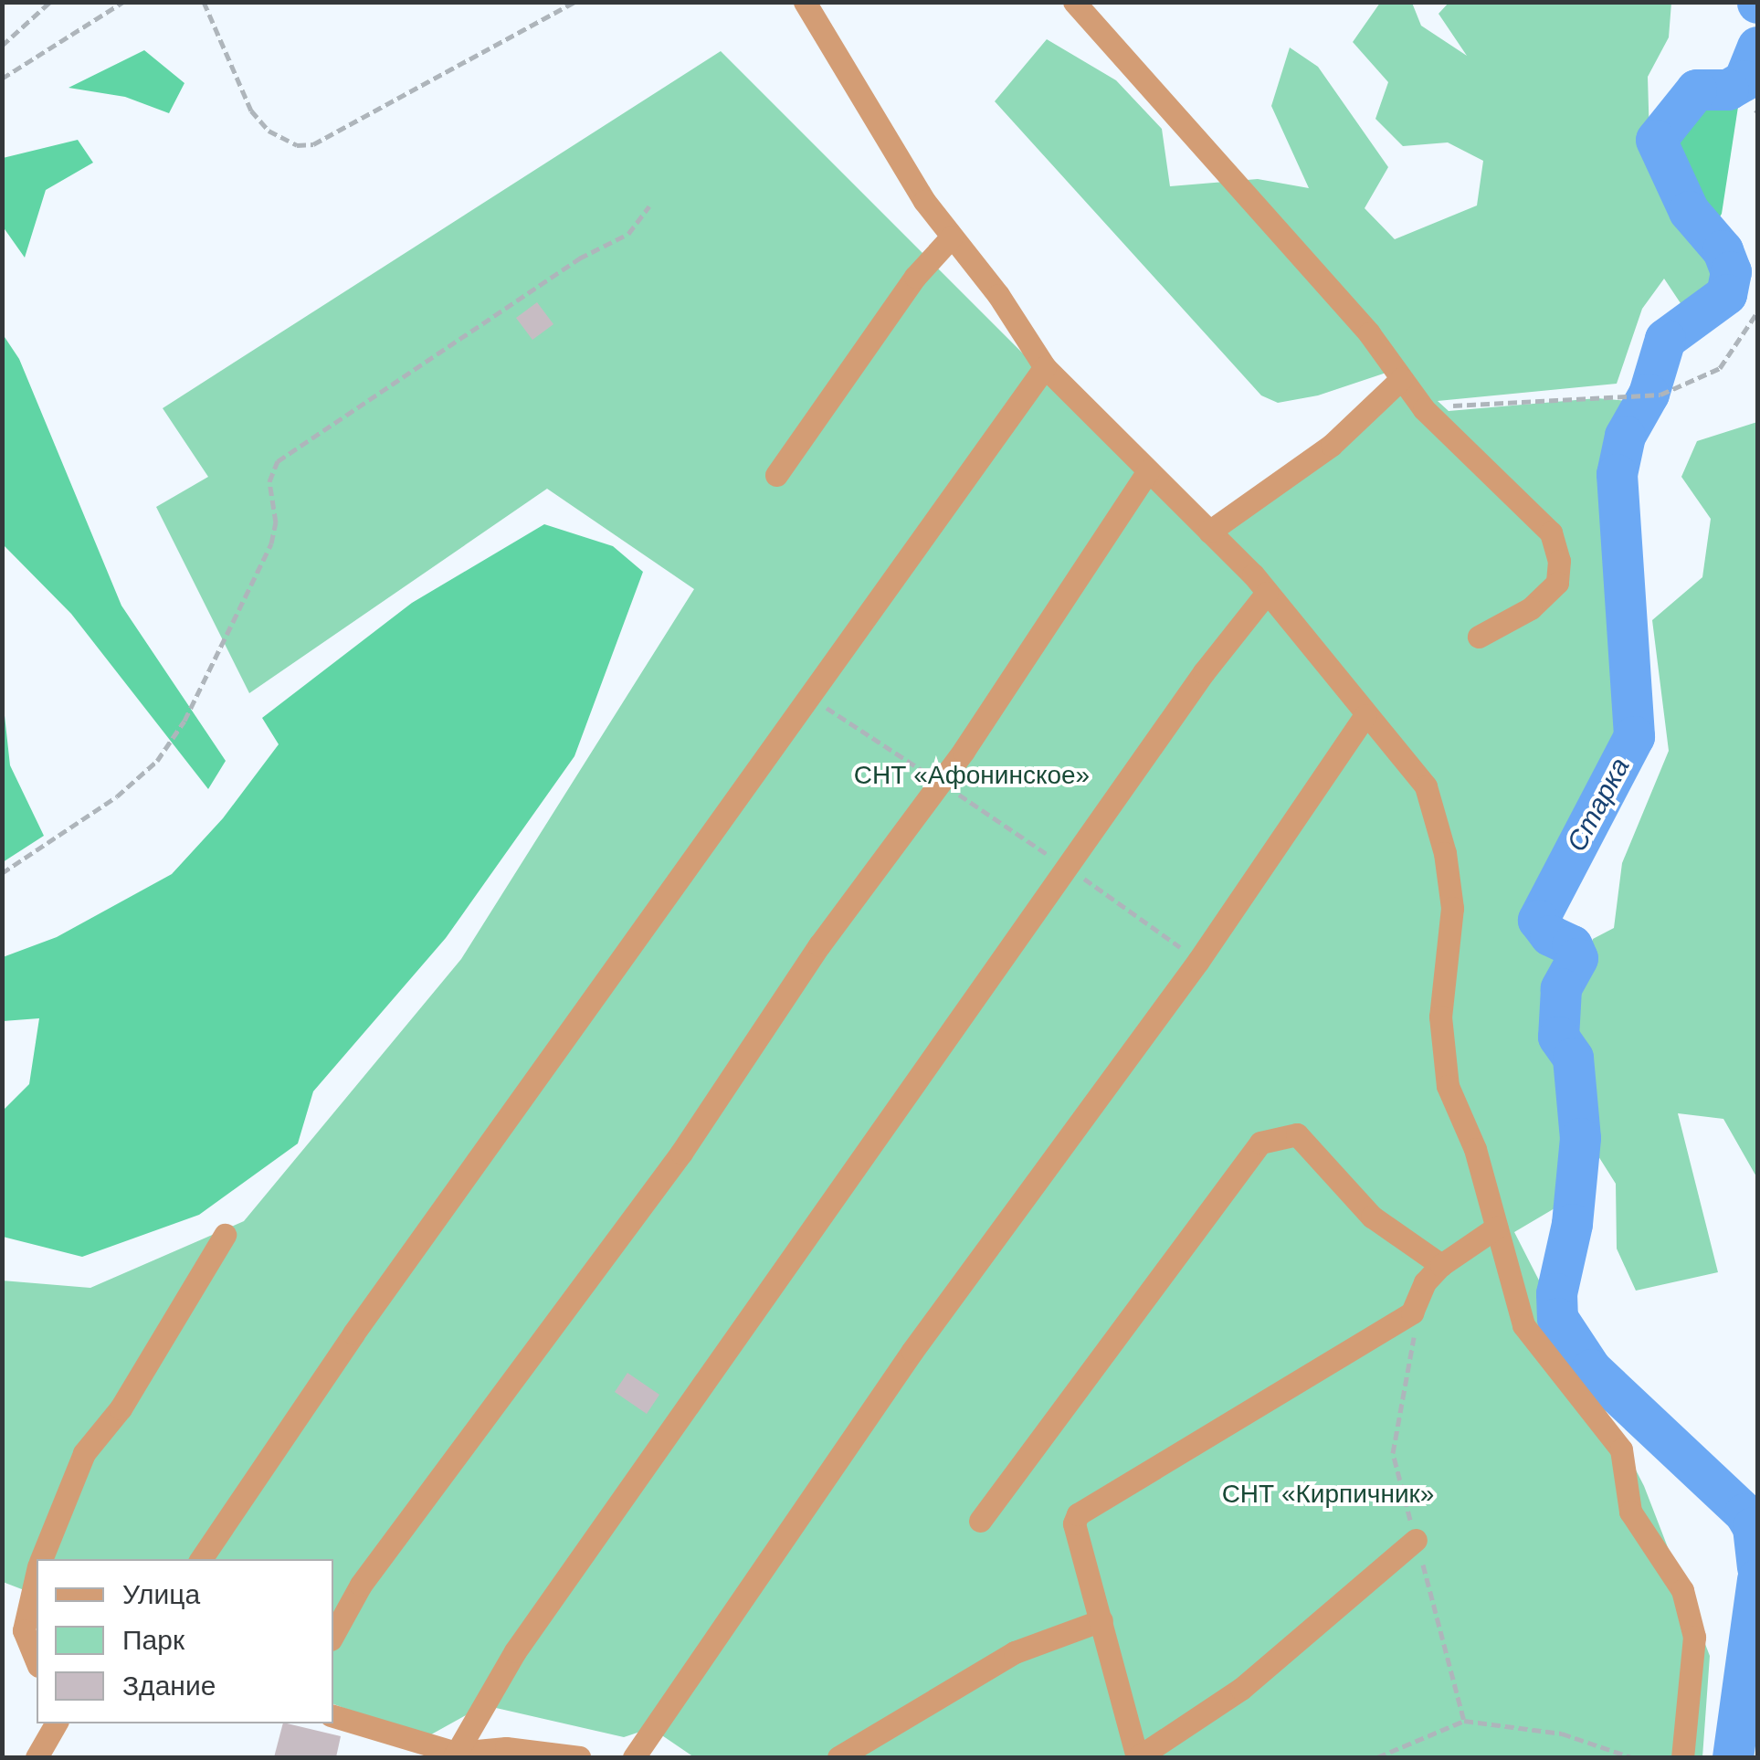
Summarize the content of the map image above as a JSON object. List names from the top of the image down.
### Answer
{
  "water": ["Старка"],
  "parks": ["СНТ «Афонинское»", "СНТ «Кирпичник»"],
  "legend": ["Улица", "Парк", "Здание"]
}
